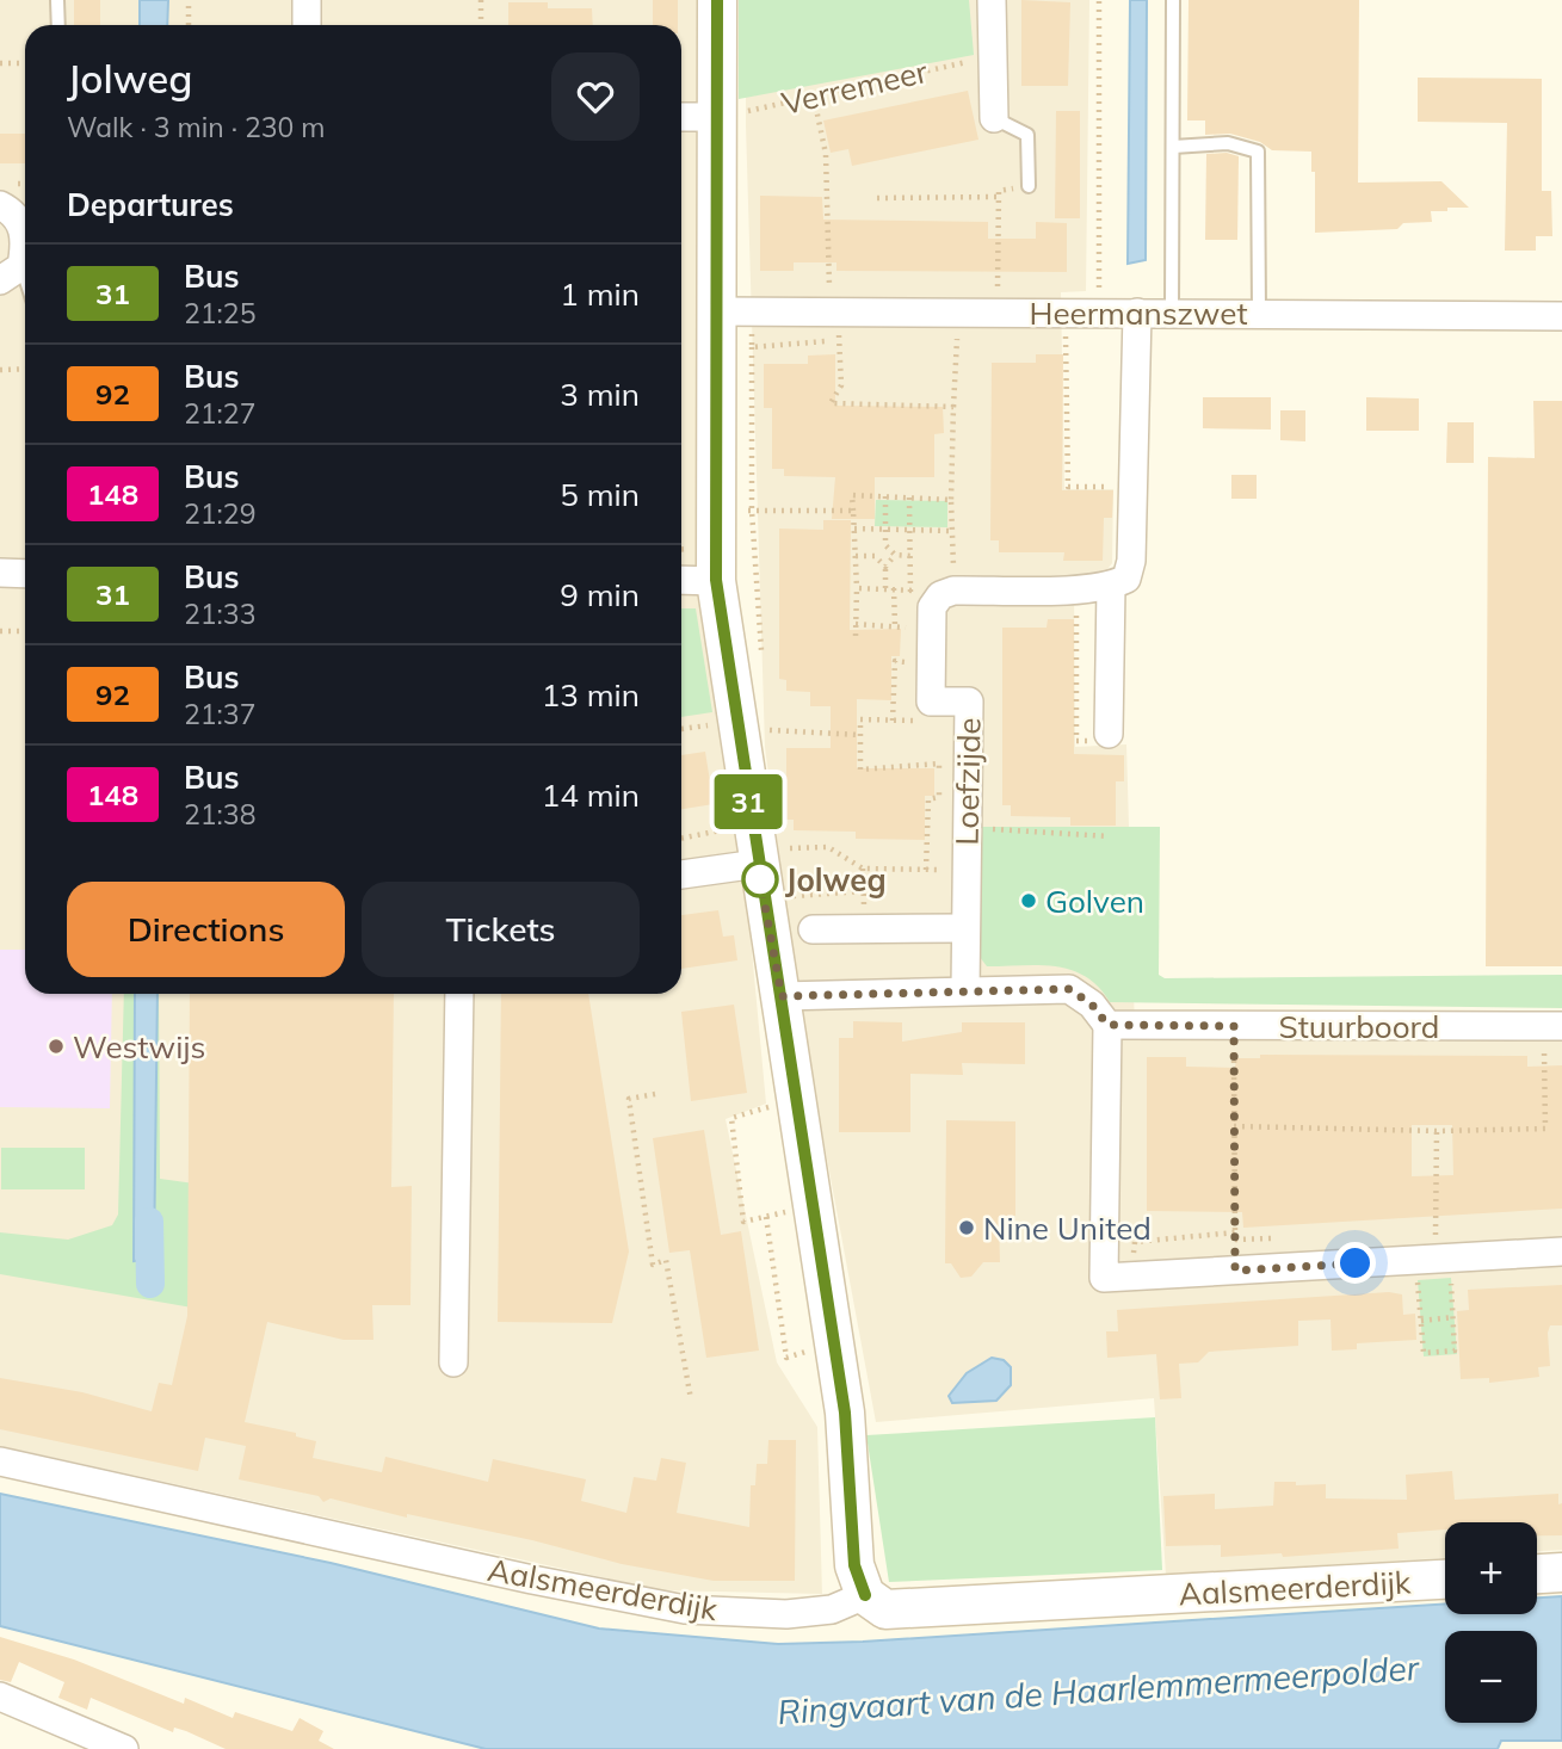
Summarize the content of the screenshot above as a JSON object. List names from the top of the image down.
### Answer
{
  "streets": {
    "street": [
      "Heermanszwet",
      "Loefzijde",
      "Stuurboord",
      "Aalsmeerderdijk"
    ],
    "path": ["Verremeer"]
  },
  "water": ["Ringvaart van de Haarlemmermeerpolder"],
  "places": [
    "Jolweg",
    "Golven",
    "Westwijs",
    "Nine United"
  ],
  "lines": ["bus line 31"],
  "page": {
    "on_map": "31",
    "heading": [
      ["Jolweg", "Walk · 3 min · 230 m"],
      "Departures"
    ],
    "list": [
      {
        "mark": "31",
        "name": "Bus",
        "note": "21:25",
        "value": "1 min"
      },
      {
        "mark": "92",
        "name": "Bus",
        "note": "21:27",
        "value": "3 min"
      },
      {
        "mark": "148",
        "name": "Bus",
        "note": "21:29",
        "value": "5 min"
      },
      {
        "mark": "31",
        "name": "Bus",
        "note": "21:33",
        "value": "9 min"
      },
      {
        "mark": "92",
        "name": "Bus",
        "note": "21:37",
        "value": "13 min"
      },
      {
        "mark": "148",
        "name": "Bus",
        "note": "21:38",
        "value": "14 min"
      }
    ],
    "buttons": ["Directions", "Tickets"],
    "map_buttons": ["+", "−"]
  }
}
